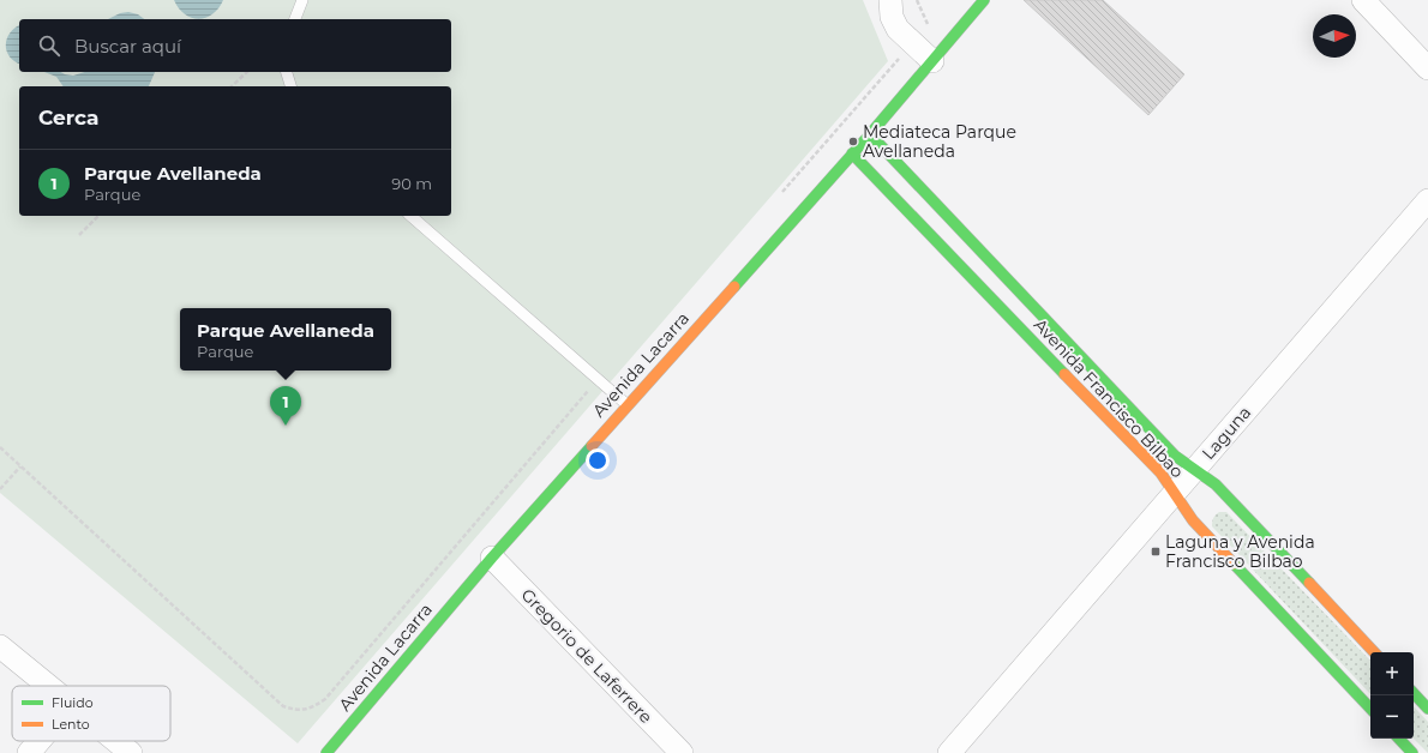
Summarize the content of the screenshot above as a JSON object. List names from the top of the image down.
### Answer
{
  "streets": {
    "street": [
      "Avenida Lacarra",
      "Avenida Francisco Bilbao",
      "Laguna",
      "Gregorio de Laferrere"
    ]
  },
  "crossings": [
    ["Avenida Lacarra", "Avenida Francisco Bilbao"],
    ["Avenida Lacarra", "Gregorio de Laferrere"],
    ["Avenida Francisco Bilbao", "Laguna"]
  ],
  "places": {
    "other": ["Mediateca Parque Avellaneda"],
    "transit": ["Laguna y Avenida Francisco Bilbao"]
  },
  "legend": ["Fluido", "Lento"],
  "north": "right",
  "page": {
    "search": "Buscar aquí",
    "heading": "Cerca",
    "list": [
      {
        "mark": "1",
        "name": "Parque Avellaneda",
        "note": "Parque",
        "value": "90 m"
      }
    ],
    "popup": ["Parque Avellaneda", "Parque"],
    "pins": "1",
    "map_buttons": ["+", "−"]
  }
}
